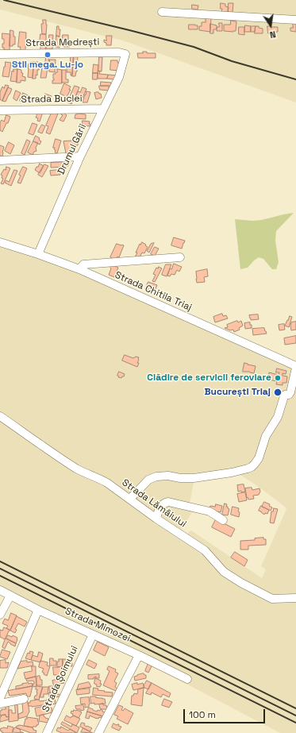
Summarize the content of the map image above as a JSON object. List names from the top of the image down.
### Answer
{
  "streets": {
    "street": [
      "Strada Medrești",
      "Strada Buclei",
      "Drumul Gării",
      "Strada Chitila Triaj",
      "Strada Lămâiului",
      "Strada Mimozei",
      "Strada Șoimului"
    ]
  },
  "crossings": [
    ["Strada Medrești", "Drumul Gării"],
    ["Strada Buclei", "Drumul Gării"],
    ["Drumul Gării", "Strada Chitila Triaj"],
    ["Strada Mimozei", "Strada Șoimului"]
  ],
  "places": ["Stil mega. Lu-jo", "Clădire de servicii feroviare", "București Triaj"],
  "scale_bar": "100 m",
  "north": "bottom"
}
